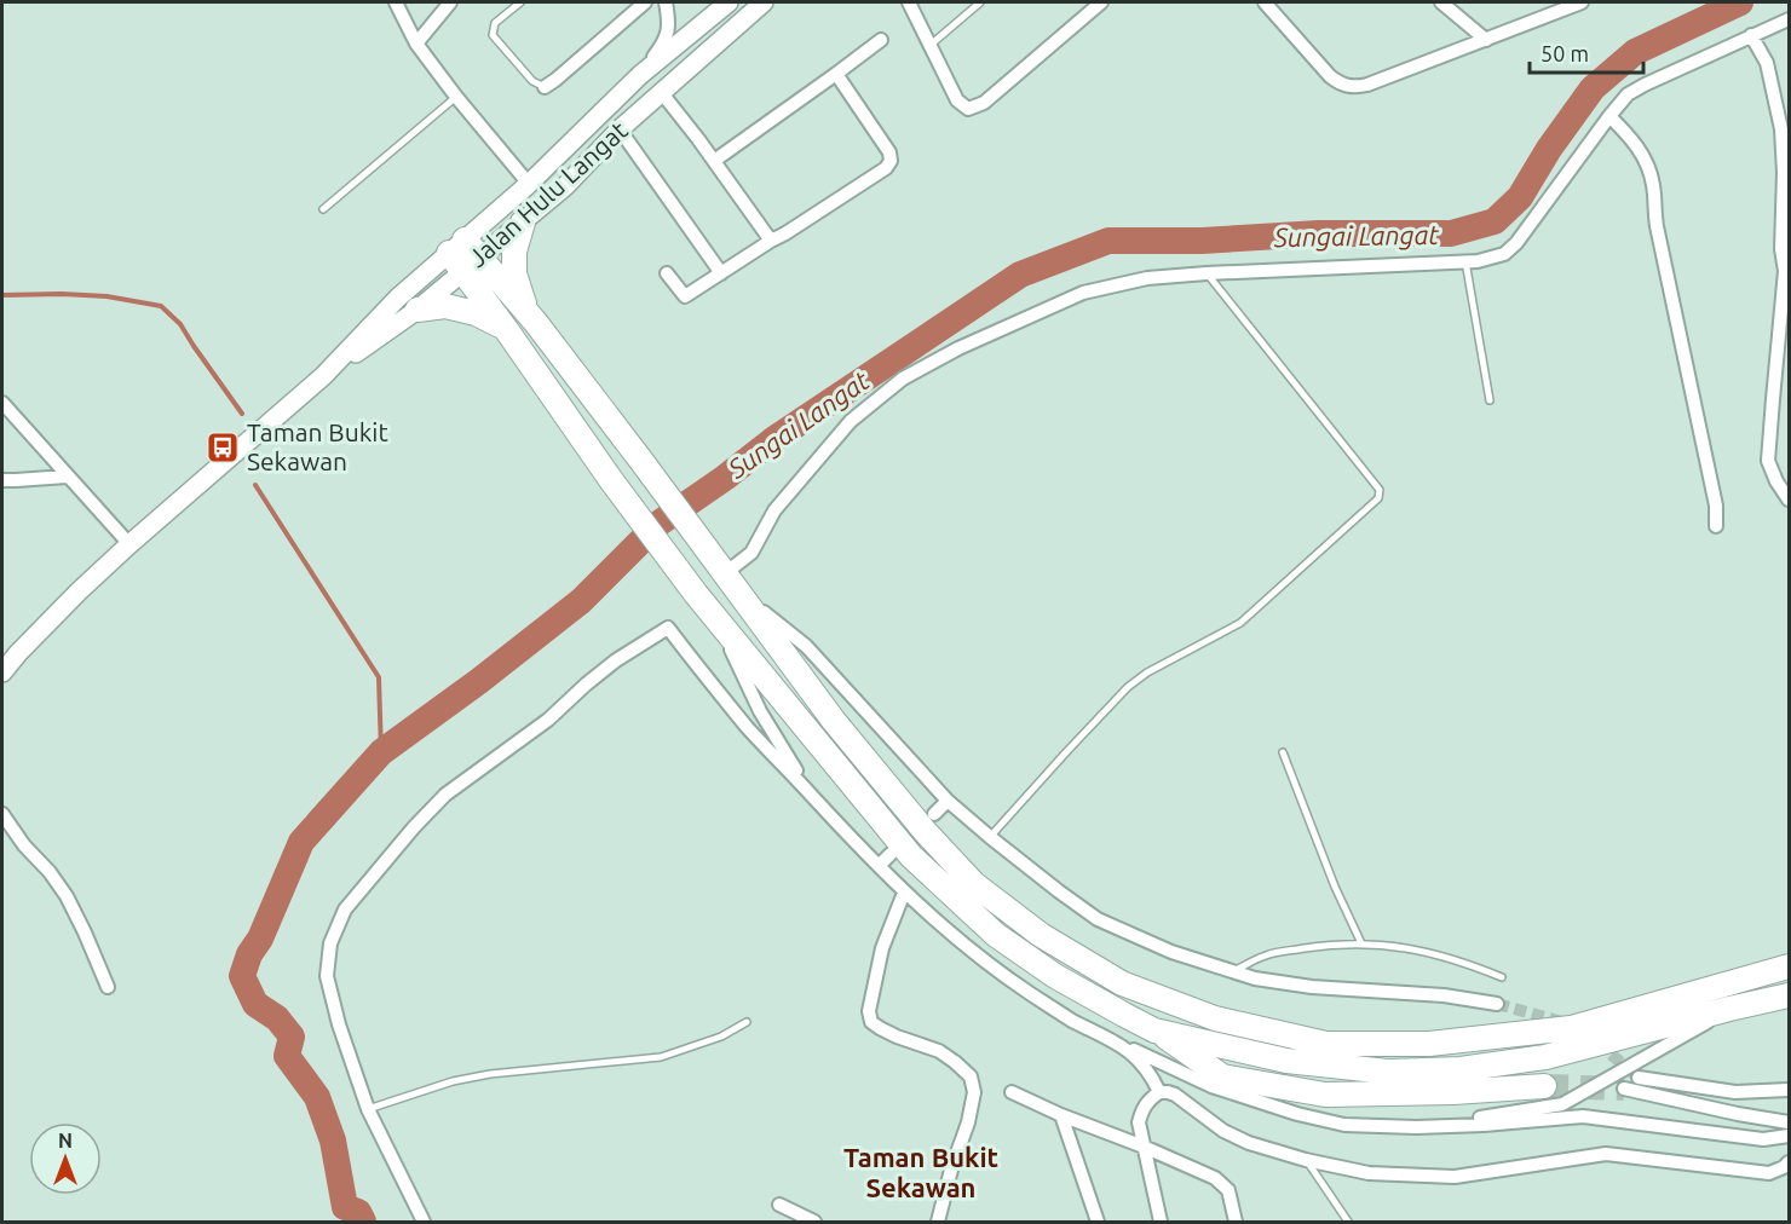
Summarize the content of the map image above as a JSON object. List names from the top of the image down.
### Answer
{
  "streets": {
    "main road": ["Jalan Hulu Langat"]
  },
  "districts": ["Taman Bukit Sekawan"],
  "water": ["Sungai Langat"],
  "places": {
    "bus stop": ["Taman Bukit Sekawan"]
  },
  "scale_bar": "50 m",
  "north": "top"
}
